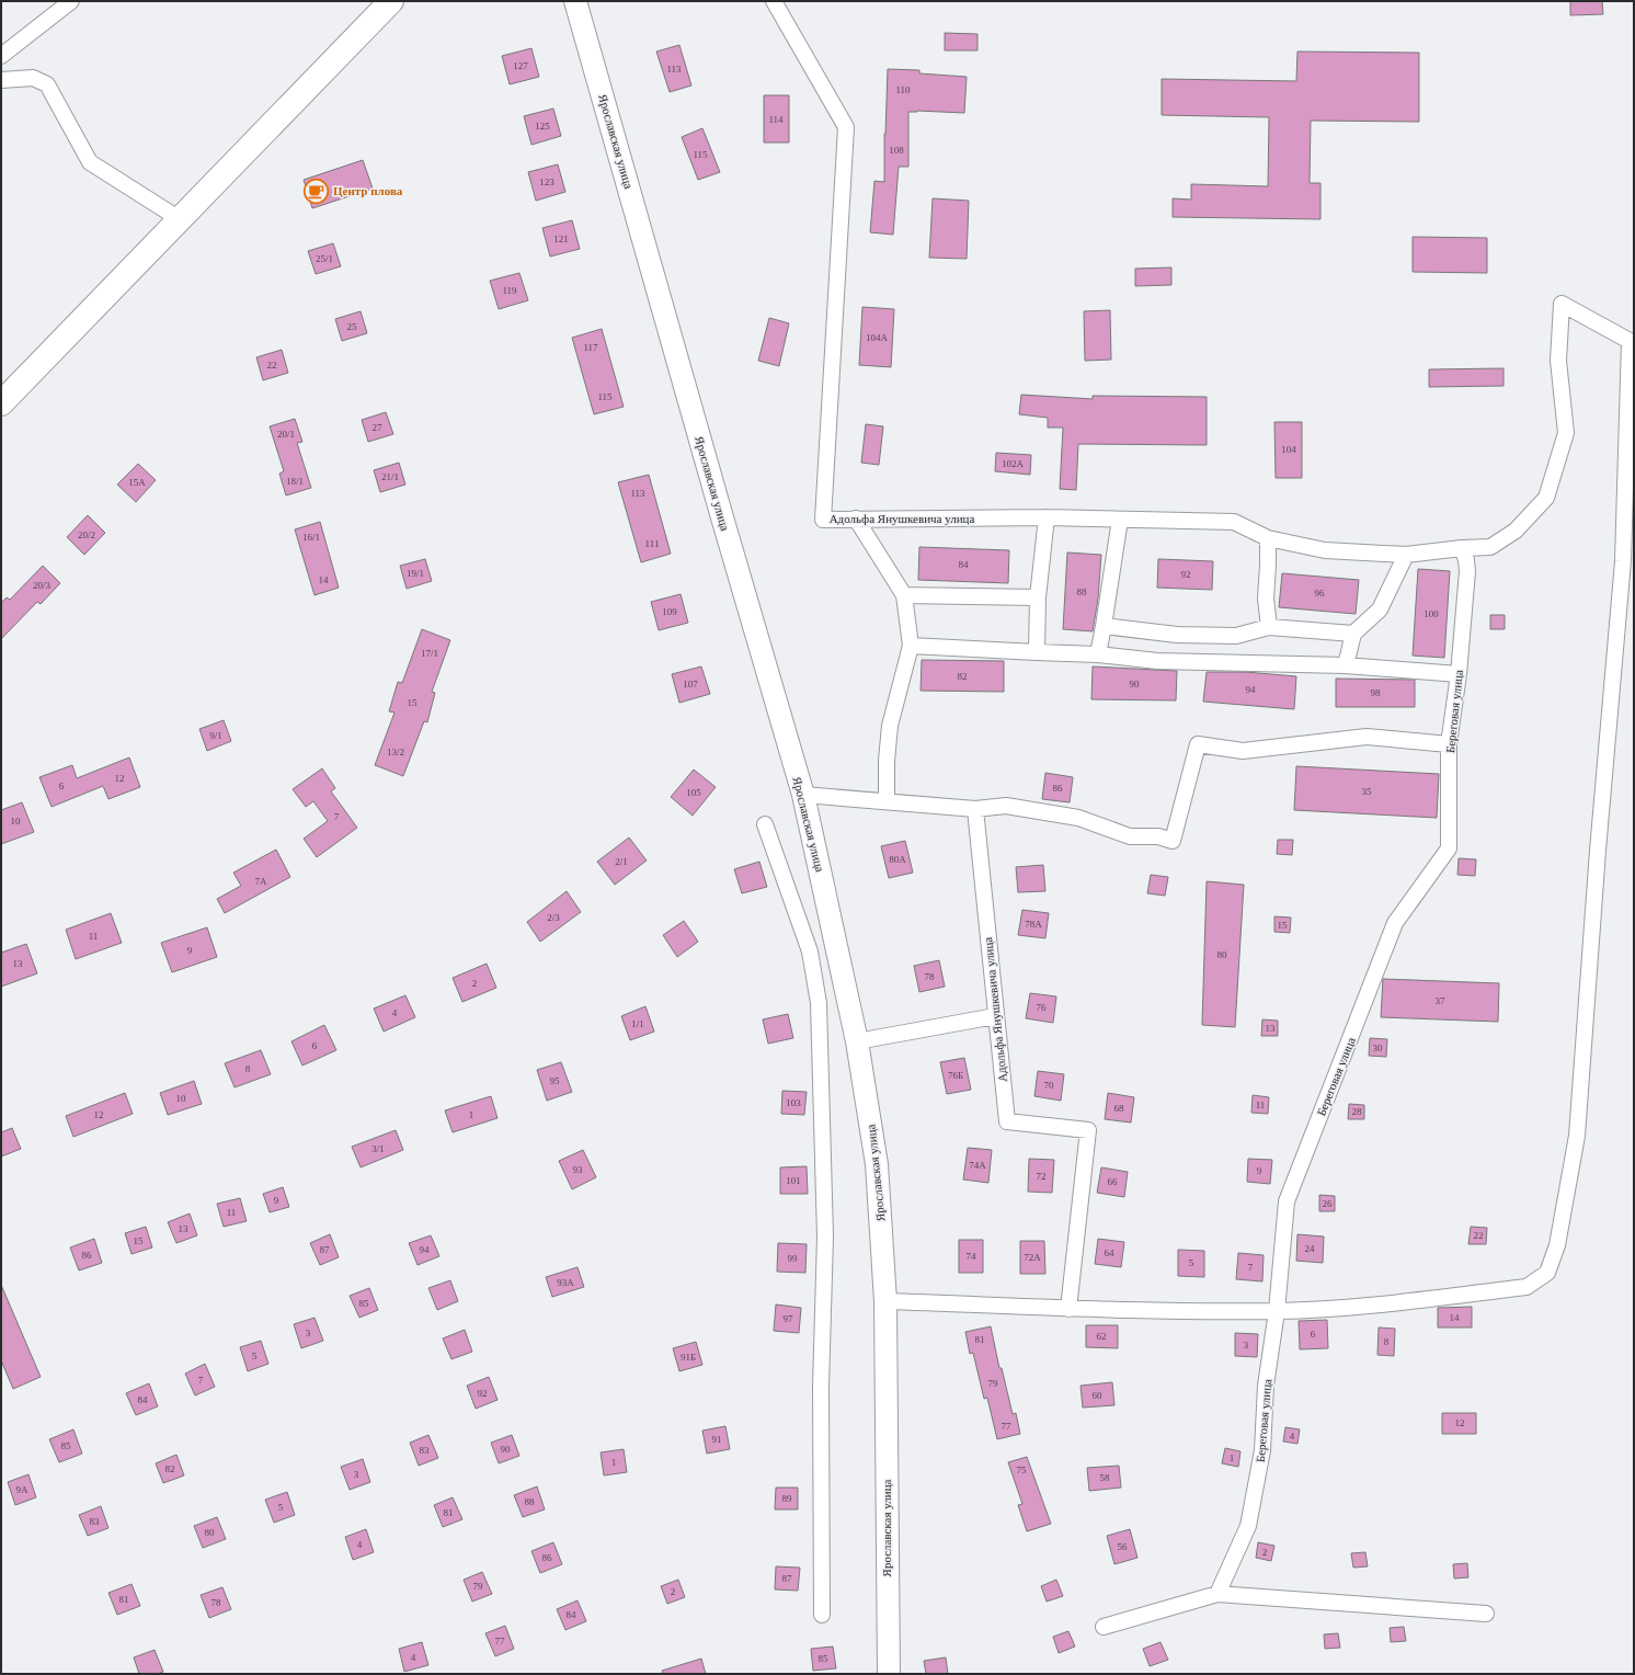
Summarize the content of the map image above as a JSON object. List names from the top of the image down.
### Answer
{
  "streets": {
    "main road": ["Ярославская улица"],
    "street": ["Адольфа Янушкевича улица", "Береговая улица"]
  },
  "crossings": [
    ["Адольфа Янушкевича улица", "Береговая улица"]
  ],
  "places": {
    "cafe": ["Центр плова"]
  },
  "house_numbers": [
    "127",
    "113",
    "110",
    "114",
    "125",
    "108",
    "115",
    "123",
    "121",
    "25/1",
    "119",
    "25",
    "104А",
    "117",
    "22",
    "115",
    "27",
    "20/1",
    "104",
    "102А",
    "21/1",
    "18/1",
    "15А",
    "113",
    "20/2",
    "16/1",
    "111",
    "84",
    "19/1",
    "92",
    "14",
    "20/3",
    "88",
    "96",
    "109",
    "100",
    "17/1",
    "82",
    "107",
    "90",
    "94",
    "98",
    "15",
    "9/1",
    "13/2",
    "12",
    "6",
    "86",
    "35",
    "105",
    "7",
    "10",
    "80А",
    "2/1",
    "7А",
    "2/3",
    "78А",
    "15",
    "11",
    "9",
    "80",
    "13",
    "78",
    "2",
    "37",
    "76",
    "4",
    "1/1",
    "13",
    "6",
    "30",
    "8",
    "76Б",
    "95",
    "70",
    "10",
    "103",
    "11",
    "68",
    "28",
    "12",
    "1",
    "3/1",
    "74А",
    "93",
    "9",
    "72",
    "101",
    "66",
    "9",
    "26",
    "11",
    "13",
    "22",
    "15",
    "24",
    "87",
    "94",
    "64",
    "86",
    "74",
    "72А",
    "99",
    "5",
    "7",
    "93А",
    "85",
    "14",
    "97",
    "3",
    "6",
    "62",
    "81",
    "8",
    "3",
    "5",
    "91Б",
    "7",
    "79",
    "92",
    "60",
    "84",
    "12",
    "77",
    "4",
    "91",
    "85",
    "90",
    "83",
    "1",
    "1",
    "82",
    "75",
    "3",
    "58",
    "9А",
    "89",
    "88",
    "5",
    "81",
    "83",
    "80",
    "4",
    "56",
    "2",
    "86",
    "87",
    "79",
    "2",
    "81",
    "78",
    "84",
    "77",
    "4",
    "85"
  ]
}
